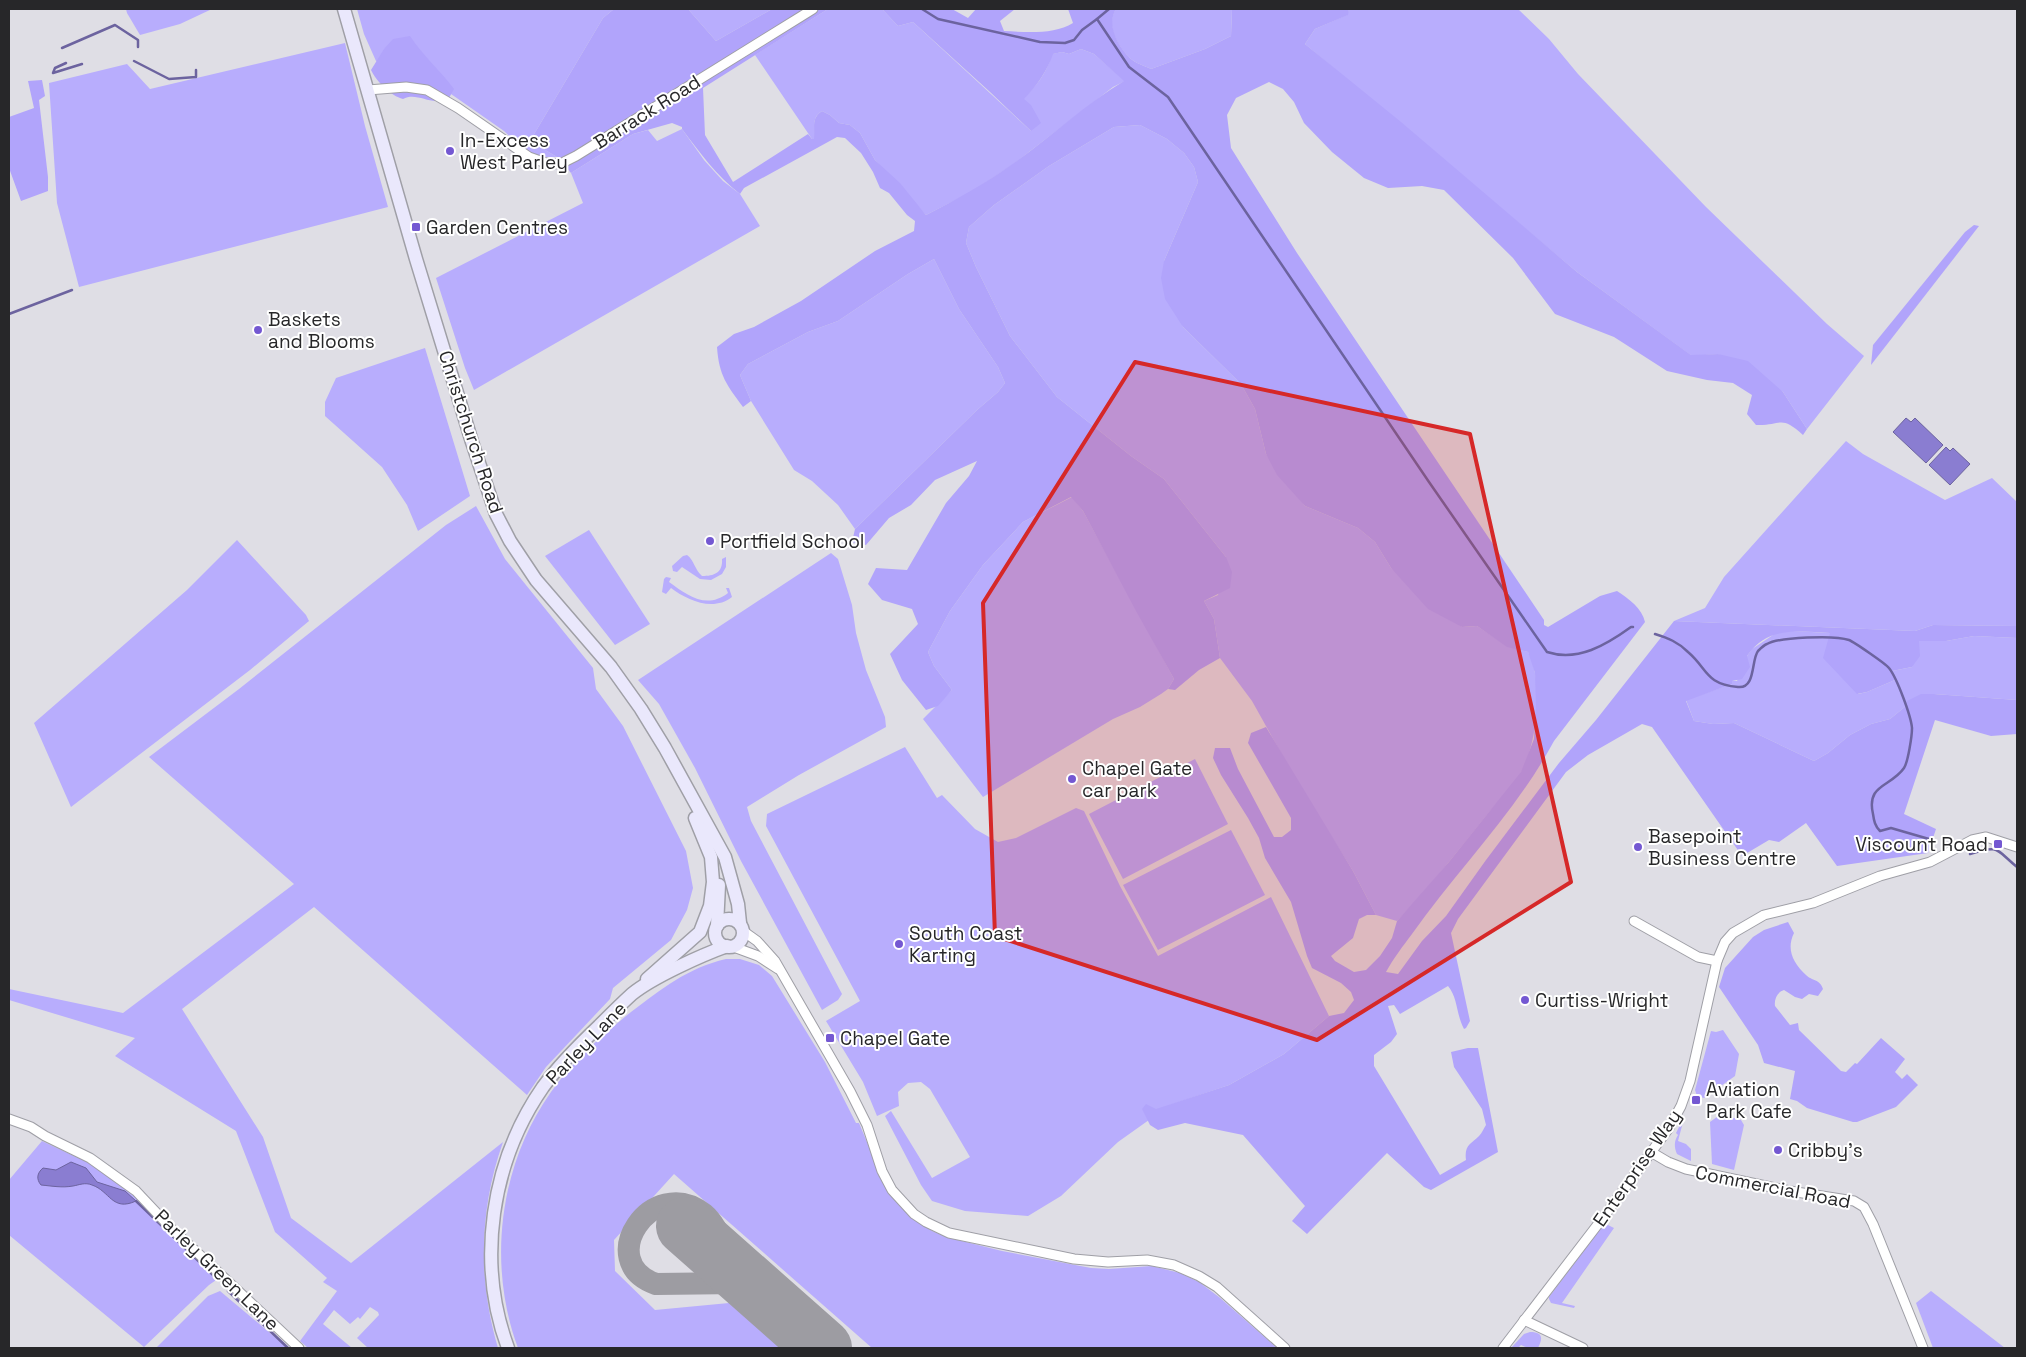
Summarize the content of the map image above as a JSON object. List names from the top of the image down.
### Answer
{
  "streets": {
    "main road": ["Christchurch Road", "Parley Lane"],
    "street": [
      "Barrack Road",
      "Enterprise Way",
      "Commercial Road",
      "Parley Green Lane"
    ]
  },
  "crossings": [
    ["Barrack Road", "Christchurch Road"],
    ["Christchurch Road", "Parley Lane"],
    ["Enterprise Way", "Commercial Road"]
  ],
  "places": {
    "other": [
      "In-Excess West Parley",
      "Baskets and Blooms",
      "Portfield School",
      "Chapel Gate car park",
      "Basepoint Business Centre",
      "South Coast Karting",
      "Curtiss-Wright",
      "Cribby's"
    ],
    "transit": [
      "Garden Centres",
      "Viscount Road",
      "Chapel Gate",
      "Aviation Park Cafe"
    ]
  }
}
